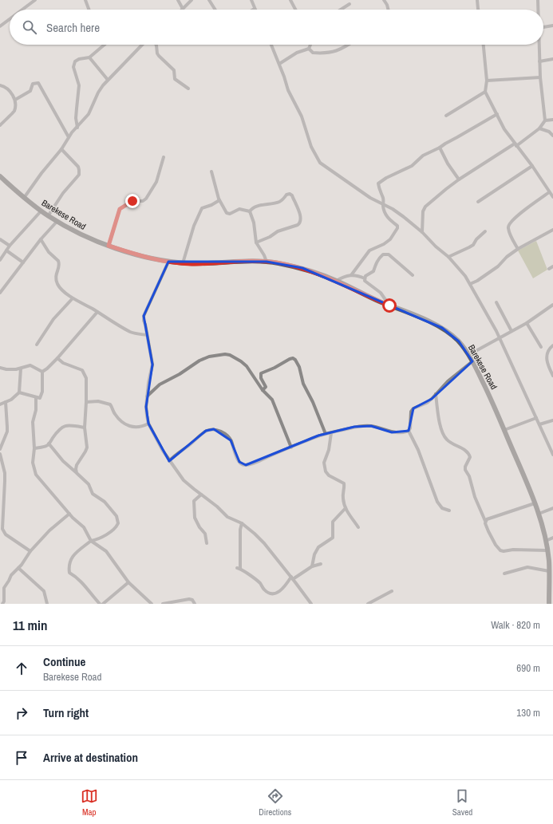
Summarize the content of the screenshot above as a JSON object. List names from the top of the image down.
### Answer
{
  "streets": {
    "main road": ["Barekese Road"]
  },
  "page": {
    "search": "Search here",
    "heading": ["11 min", "Walk · 820 m"],
    "list": [
      ["Continue", "Barekese Road", "690 m"],
      ["Turn right", "130 m"],
      "Arrive at destination"
    ],
    "nav": ["Map", "Directions", "Saved"]
  }
}
